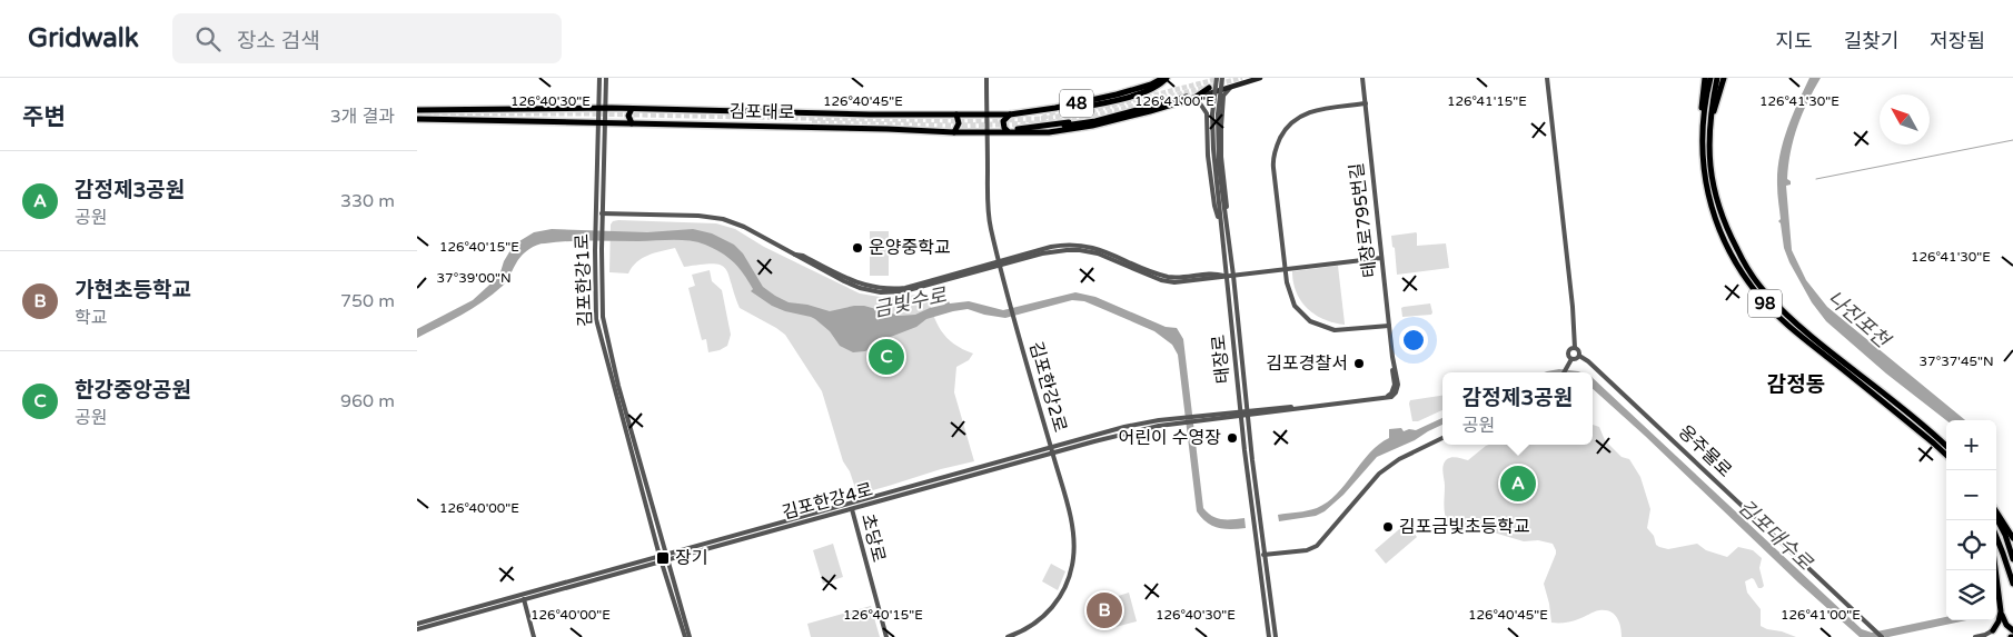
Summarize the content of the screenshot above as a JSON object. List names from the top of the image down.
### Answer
{
  "streets": {
    "main road": ["48", "김포대로", "98"],
    "street": [
      "태장로795번길",
      "김포한강1로",
      "태장로",
      "김포한강2로",
      "옹주물로",
      "김포한강4로",
      "초당로"
    ]
  },
  "crossings": [
    ["48", "태장로"],
    ["김포대로", "김포한강1로"],
    ["김포대로", "김포한강2로"],
    ["태장로795번길", "태장로"],
    ["태장로795번길", "김포한강4로"],
    ["김포한강1로", "김포한강4로"],
    ["태장로", "김포한강4로"],
    ["김포한강2로", "김포한강4로"],
    ["김포한강4로", "초당로"]
  ],
  "districts": ["감정동"],
  "water": ["금빛수로", "나진포천", "김포대수로"],
  "places": {
    "other": [
      "운양중학교",
      "김포경찰서",
      "어린이 수영장",
      "김포금빛초등학교"
    ],
    "transit": ["장기"]
  },
  "north": "top left",
  "page": {
    "header": "Gridwalk",
    "search": "장소 검색",
    "nav": ["지도", "길찾기", "저장됨"],
    "heading": ["주변", "3개 결과"],
    "list": [
      {
        "mark": "A",
        "name": "감정제3공원",
        "note": "공원",
        "value": "330 m"
      },
      {
        "mark": "B",
        "name": "가현초등학교",
        "note": "학교",
        "value": "750 m"
      },
      {
        "mark": "C",
        "name": "한강중앙공원",
        "note": "공원",
        "value": "960 m"
      }
    ],
    "pins": ["C", "A", "B"],
    "popup": ["감정제3공원", "공원"],
    "map_buttons": ["+", "−"]
  },
  "coordinates": [
    "126°40'45\"E",
    "126°41'15\"E",
    "126°40'30\"E",
    "126°41'00\"E",
    "126°41'30\"E",
    "126°40'15\"E",
    "37°39'00\"N",
    "37°37'45\"N",
    "126°40'00\"E"
  ]
}
